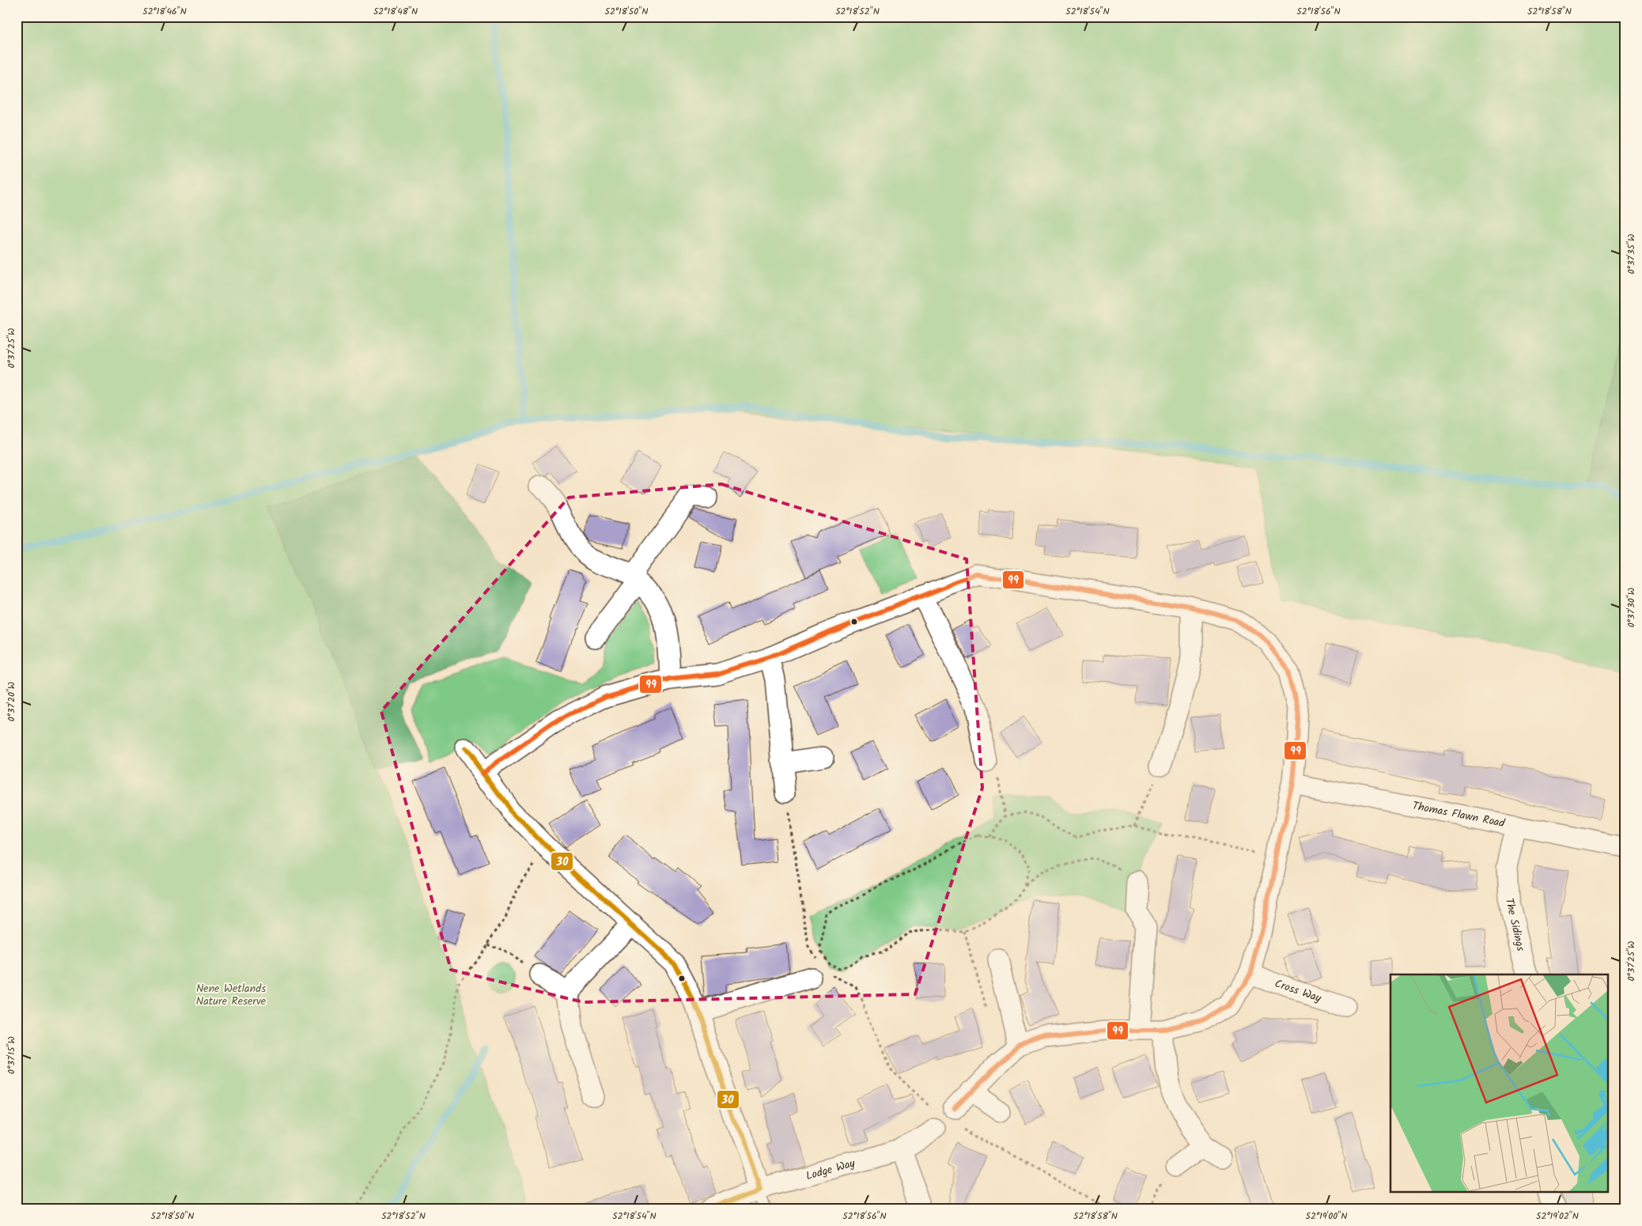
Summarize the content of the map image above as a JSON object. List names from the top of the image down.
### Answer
{
  "streets": {
    "street": [
      "Thomas Flawn Road",
      "The Sidings",
      "Cross Way",
      "Lodge Way"
    ]
  },
  "crossings": [
    ["Thomas Flawn Road", "The Sidings"]
  ],
  "parks": ["Nene Wetlands Nature Reserve"],
  "lines": ["transit line 99", "transit line 30"],
  "coordinates": [
    "52°18'46\"N",
    "52°18'48\"N",
    "52°18'50\"N",
    "52°18'52\"N",
    "52°18'54\"N",
    "52°18'56\"N",
    "52°18'58\"N",
    "0°37'35\"W",
    "0°37'25\"W",
    "0°37'30\"W",
    "0°37'20\"W",
    "0°37'15\"W",
    "52°19'00\"N",
    "52°19'02\"N"
  ]
}
